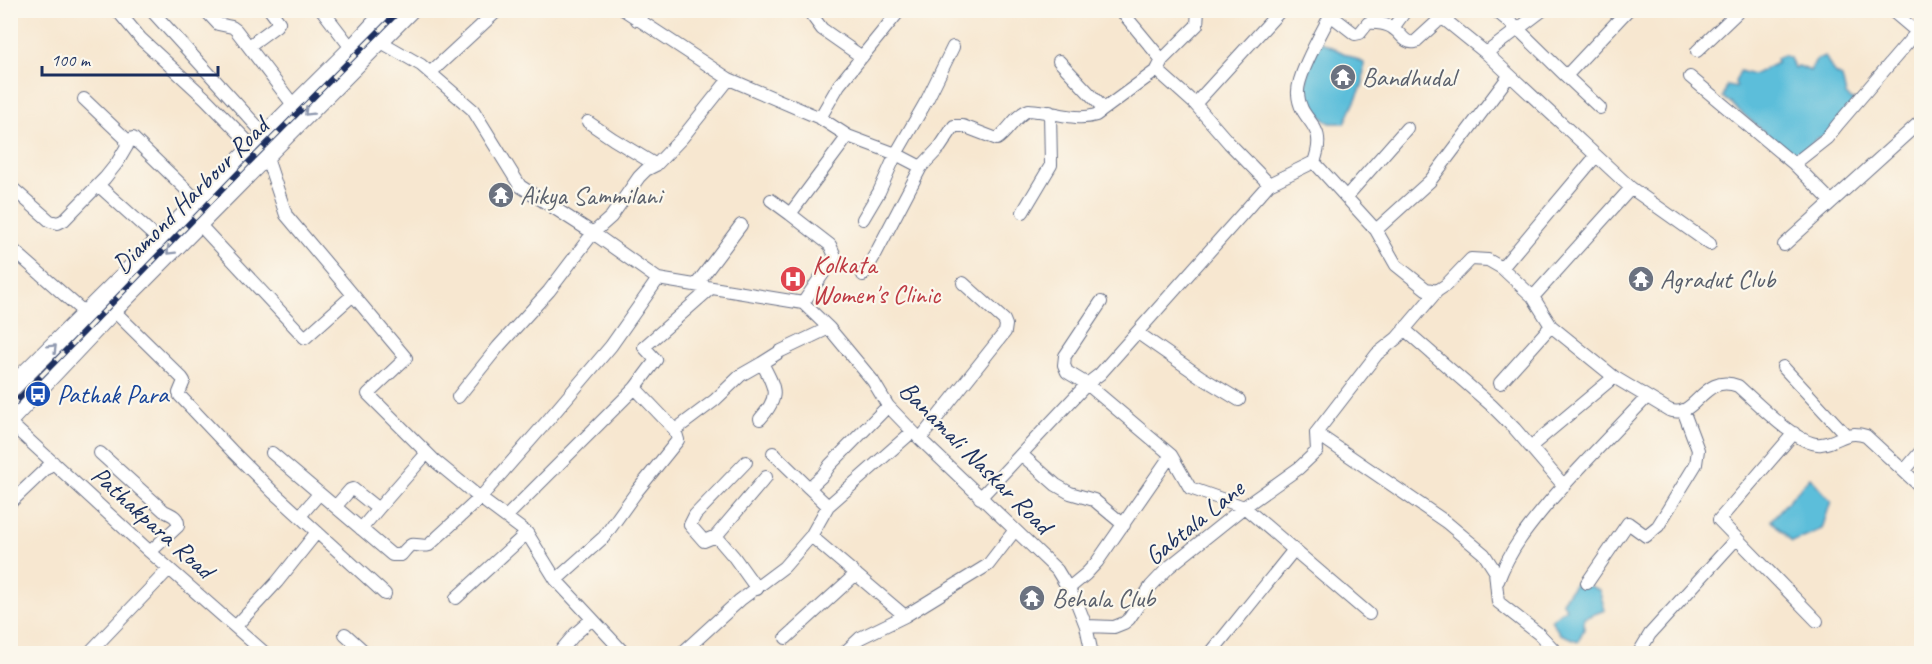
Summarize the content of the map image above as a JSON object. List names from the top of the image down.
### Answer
{
  "streets": {
    "highway": ["Diamond Harbour Road"],
    "street": ["Banamali Naskar Road", "Pathakpara Road", "Gabtala Lane"]
  },
  "crossings": [
    ["Diamond Harbour Road", "Pathakpara Road"],
    ["Banamali Naskar Road", "Gabtala Lane"]
  ],
  "places": {
    "temple": [
      "Bandhudal",
      "Aikya Sammilani",
      "Agradut Club",
      "Behala Club"
    ],
    "hospital": ["Kolkata Women's Clinic"],
    "bus stop": ["Pathak Para"]
  },
  "scale_bar": "100 m"
}
